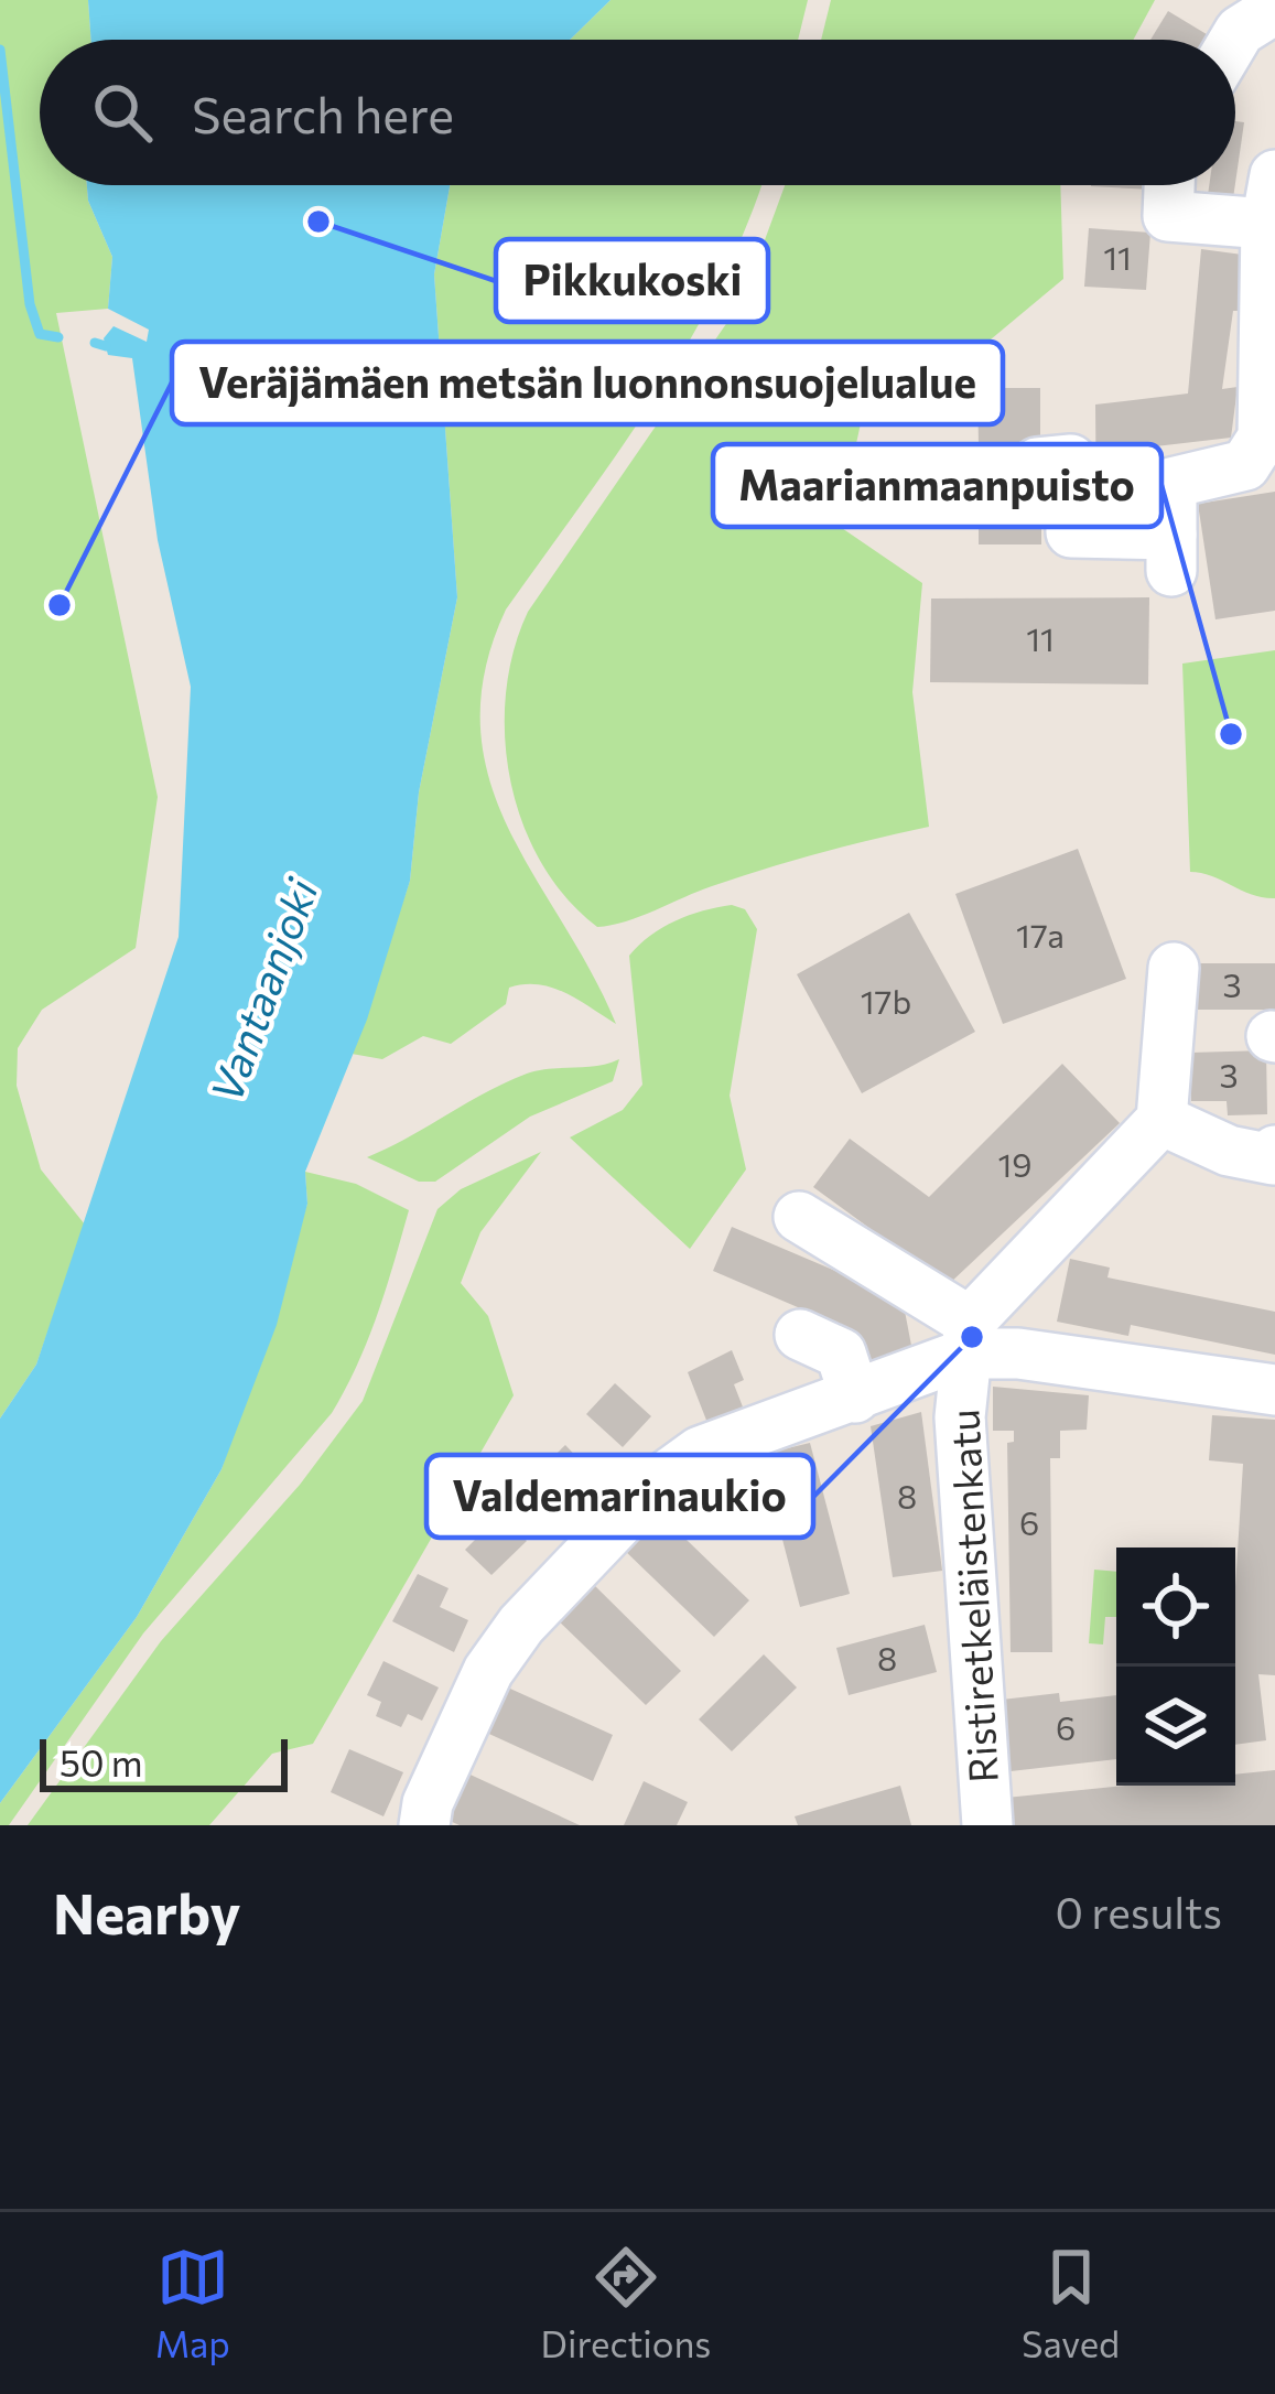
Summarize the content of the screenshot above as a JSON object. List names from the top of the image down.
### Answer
{
  "streets": {
    "street": ["Ristiretkeläistenkatu"]
  },
  "water": ["Vantaanjoki"],
  "places": [
    "Pikkukoski",
    "Veräjämäen metsän luonnonsuojelualue",
    "Maarianmaanpuisto",
    "Valdemarinaukio"
  ],
  "house_numbers": [
    "11",
    "11",
    "17a",
    "3",
    "17b",
    "3",
    "19",
    "8",
    "6",
    "8",
    "6"
  ],
  "scale_bar": "50 m",
  "page": {
    "search": "Search here",
    "scale": "50 m",
    "heading": ["Nearby", "0 results"],
    "nav": ["Map", "Directions", "Saved"]
  }
}
